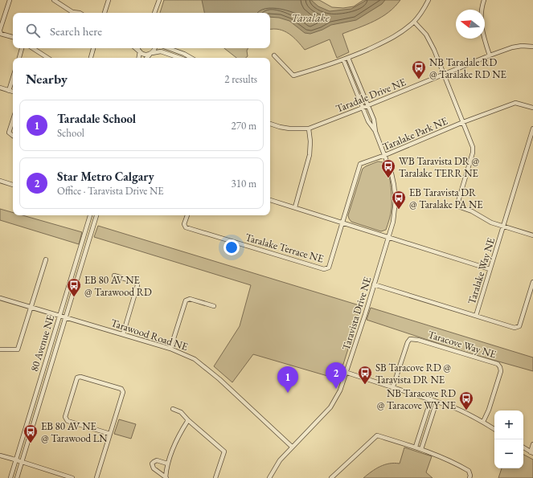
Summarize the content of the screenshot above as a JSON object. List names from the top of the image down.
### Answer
{
  "streets": {
    "street": [
      "Taradale Drive NE",
      "Taralake Park NE",
      "Taralake Terrace NE",
      "Taralake Way NE",
      "Taravista Drive NE",
      "Tarawood Road NE",
      "80 Avenue NE",
      "Taracove Way NE"
    ]
  },
  "crossings": [
    ["Taradale Drive NE", "Taravista Drive NE"],
    ["Taralake Park NE", "Taralake Terrace NE"],
    ["Taralake Park NE", "Taravista Drive NE"],
    ["Taralake Way NE", "Taravista Drive NE"],
    ["Taravista Drive NE", "Tarawood Road NE"],
    ["Tarawood Road NE", "80 Avenue NE"]
  ],
  "water": ["Taralake"],
  "places": {
    "bus stop": [
      "NB Taradale RD @ Taralake RD NE",
      "WB Taravista DR @ Taralake TERR NE",
      "EB Taravista DR @ Taralake PA NE",
      "EB 80 AV NE @ Tarawood RD",
      "SB Taracove RD @ Taravista DR NE",
      "NB Taracove RD @ Taracove WY NE",
      "EB 80 AV NE @ Tarawood LN"
    ]
  },
  "north": "left",
  "page": {
    "search": "Search here",
    "heading": ["Nearby", "2 results"],
    "list": [
      {
        "mark": "1",
        "name": "Taradale School",
        "note": "School",
        "value": "270 m"
      },
      {
        "mark": "2",
        "name": "Star Metro Calgary",
        "note": "Office · Taravista Drive NE",
        "value": "310 m"
      }
    ],
    "pins": ["2", "1"],
    "map_buttons": ["+", "−"]
  }
}
